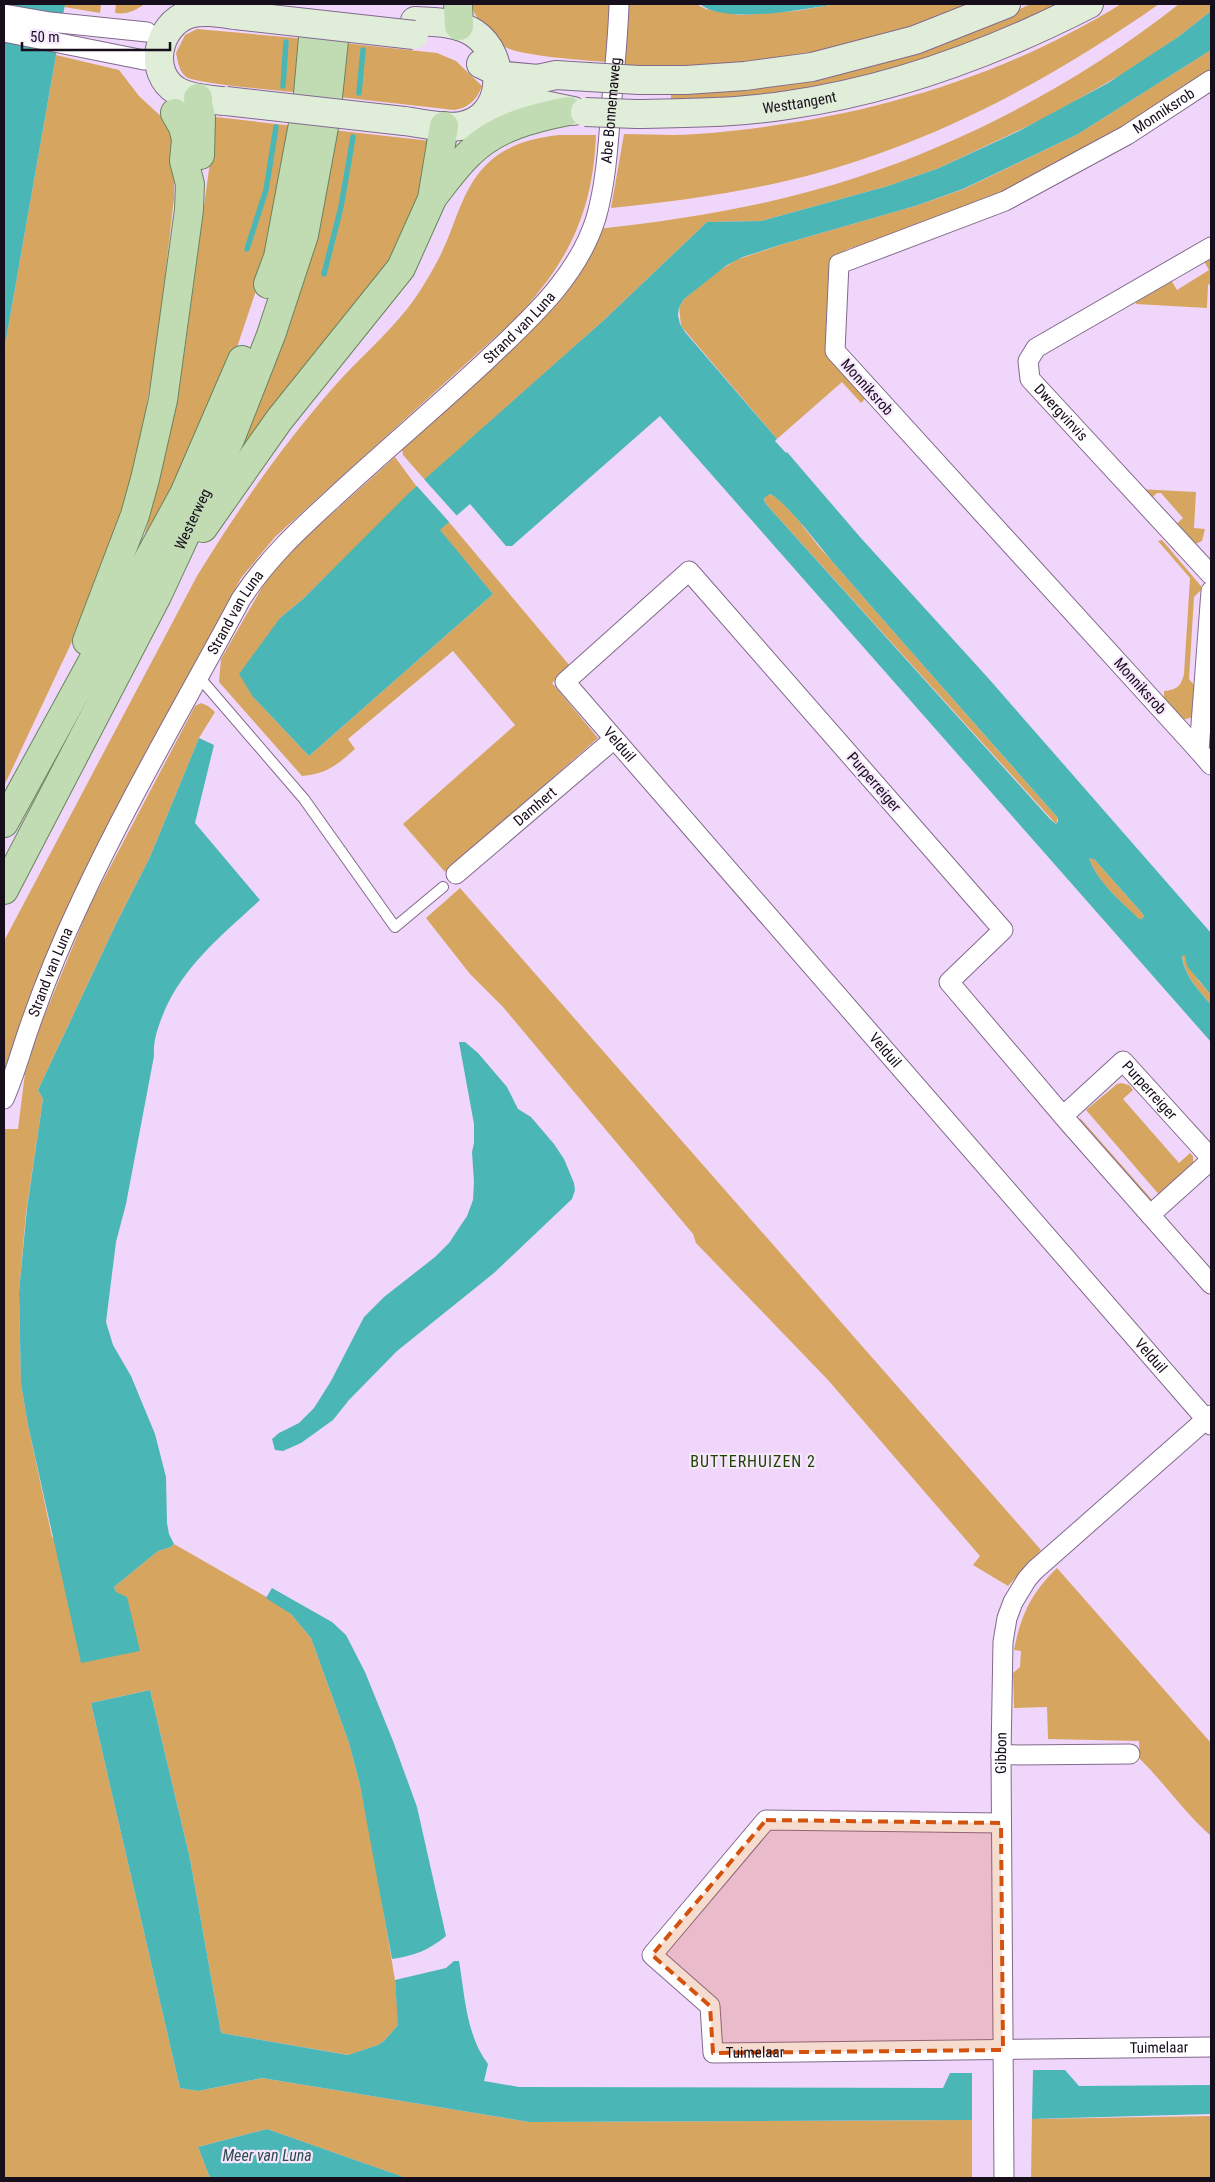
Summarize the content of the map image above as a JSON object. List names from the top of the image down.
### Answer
{
  "streets": {
    "main road": ["Westtangent", "Westerweg"],
    "street": [
      "Abe Bonnemaweg",
      "Monniksrob",
      "Strand van Luna",
      "Dwergvinvis",
      "Velduil",
      "Purperreiger",
      "Damhert",
      "Gibbon",
      "Tuimelaar"
    ]
  },
  "crossings": [
    ["Abe Bonnemaweg", "Strand van Luna"],
    ["Velduil", "Purperreiger"],
    ["Velduil", "Damhert"],
    ["Velduil", "Gibbon"],
    ["Gibbon", "Tuimelaar"]
  ],
  "districts": ["BUTTERHUIZEN 2"],
  "water": ["Meer van Luna"],
  "scale_bar": "50 m"
}
